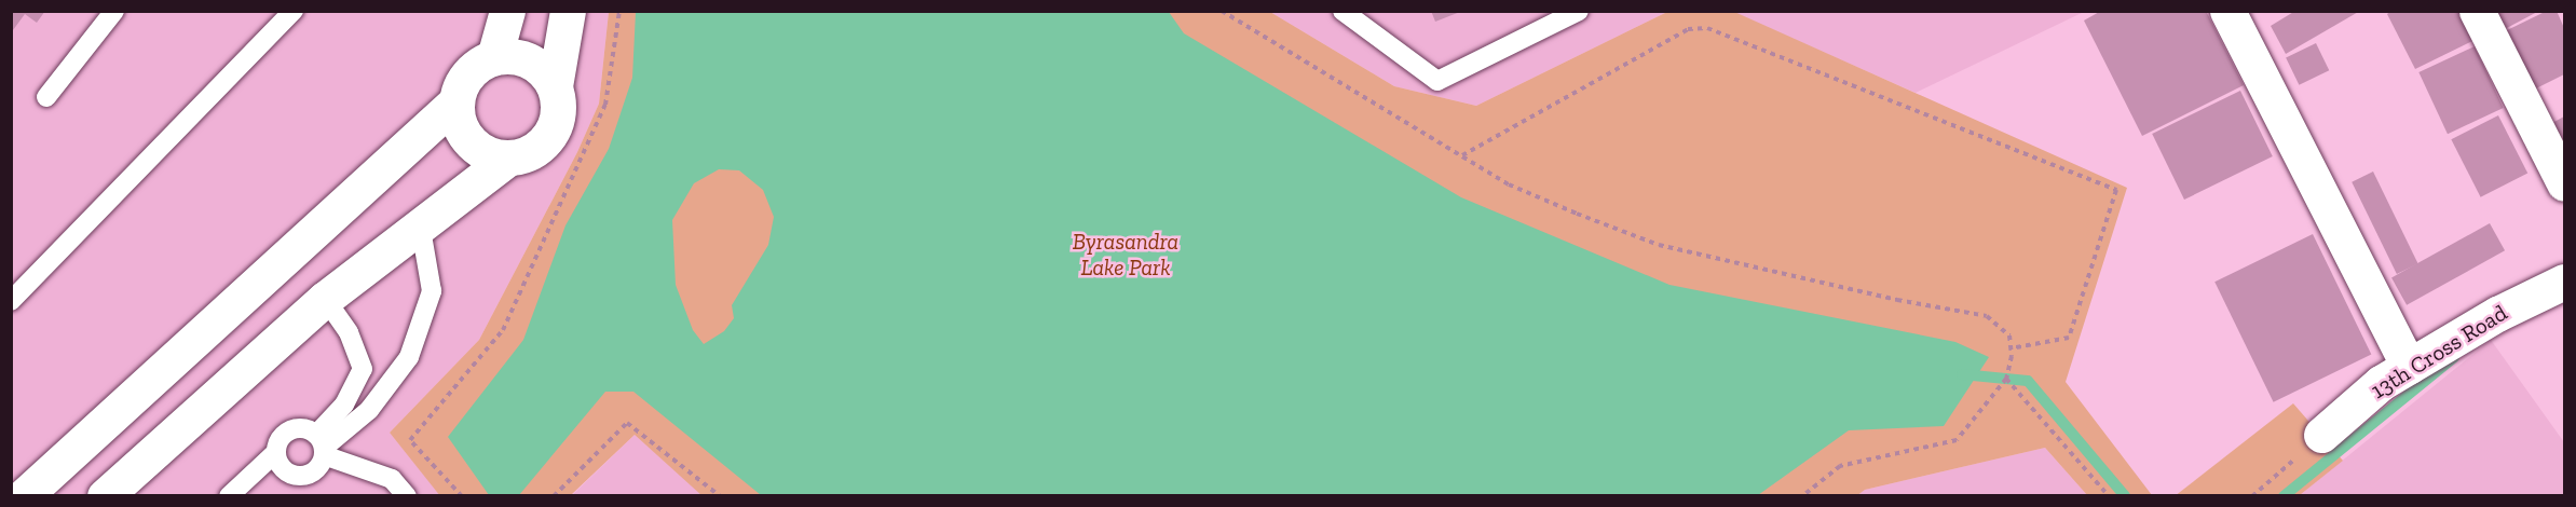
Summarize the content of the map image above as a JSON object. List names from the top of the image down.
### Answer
{
  "streets": {
    "street": ["13th Cross Road"]
  },
  "parks": ["Byrasandra Lake Park"]
}
